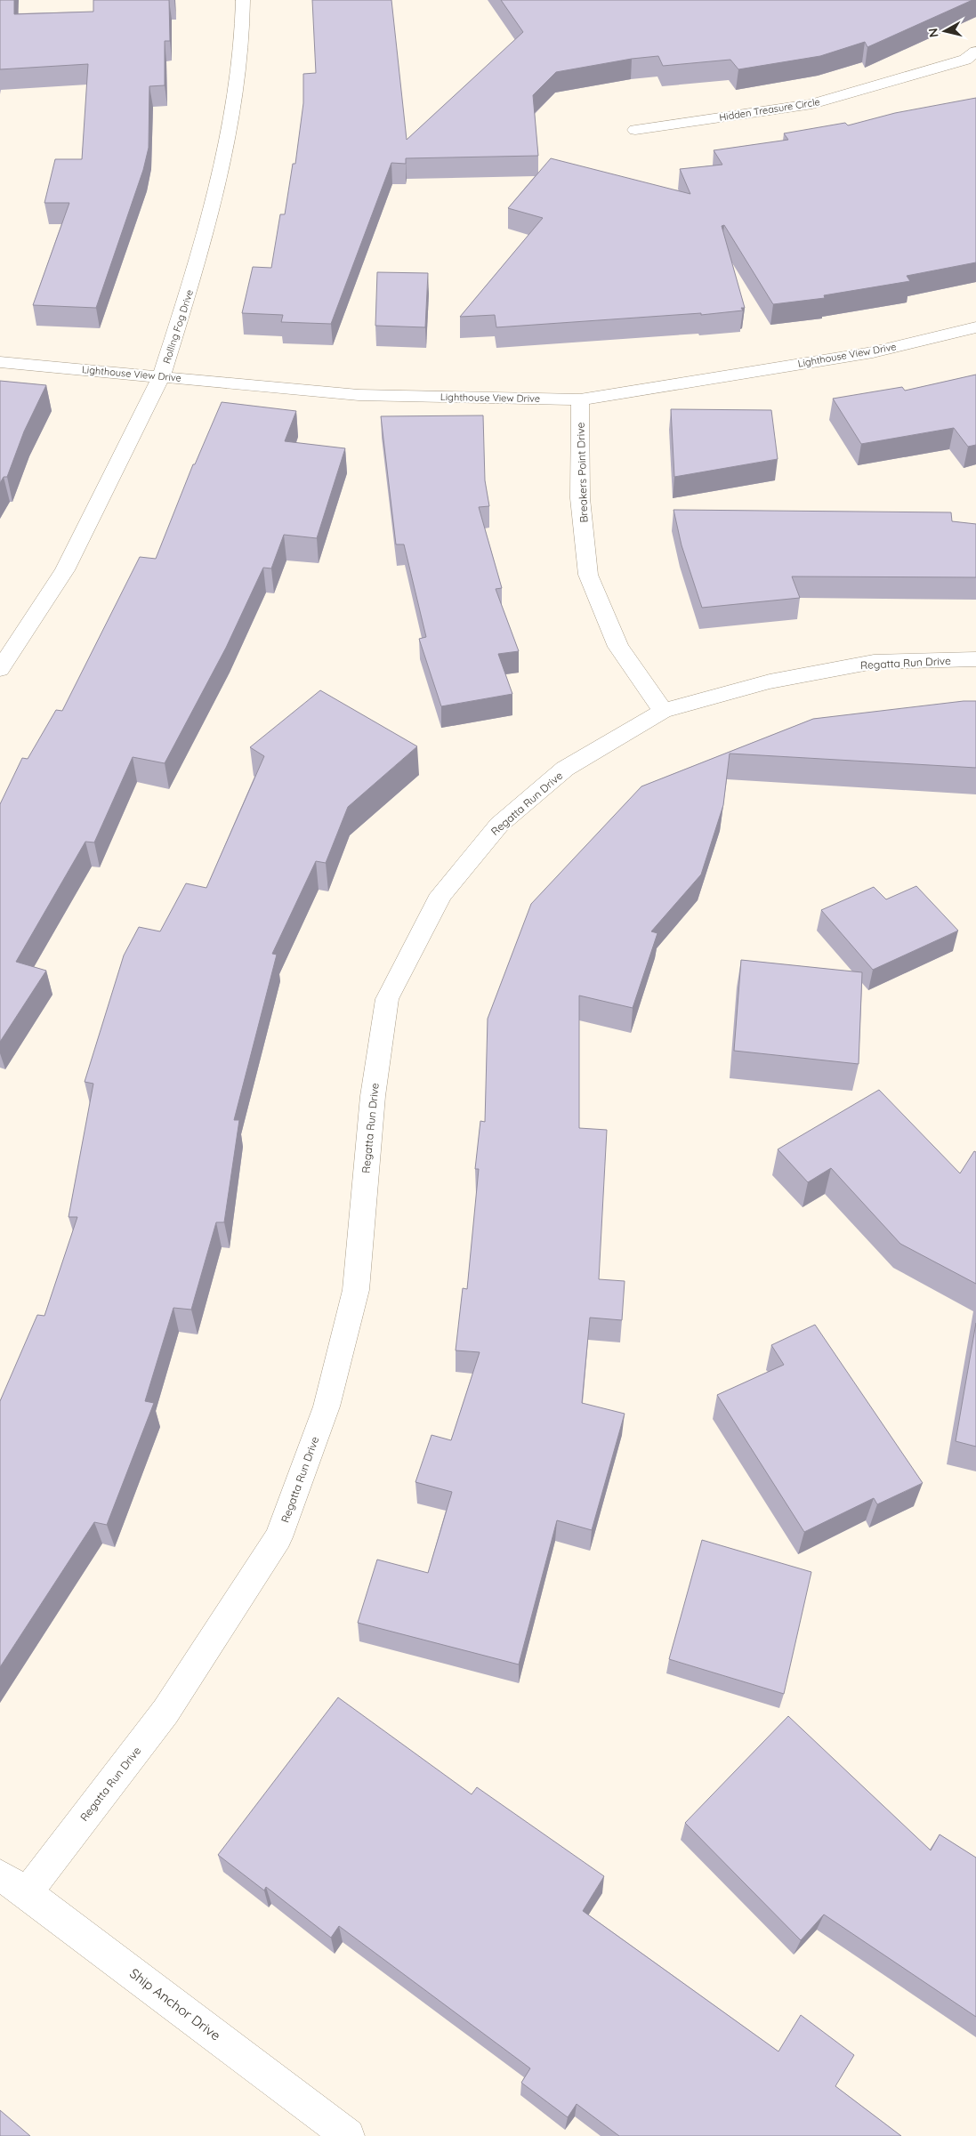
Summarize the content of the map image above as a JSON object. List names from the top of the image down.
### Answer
{
  "streets": {
    "street": [
      "Hidden Treasure Circle",
      "Rolling Fog Drive",
      "Lighthouse View Drive",
      "Breakers Point Drive",
      "Regatta Run Drive",
      "Ship Anchor Drive"
    ]
  },
  "crossings": [
    ["Rolling Fog Drive", "Lighthouse View Drive"],
    ["Lighthouse View Drive", "Breakers Point Drive"],
    ["Breakers Point Drive", "Regatta Run Drive"],
    ["Regatta Run Drive", "Ship Anchor Drive"]
  ],
  "north": "left"
}
